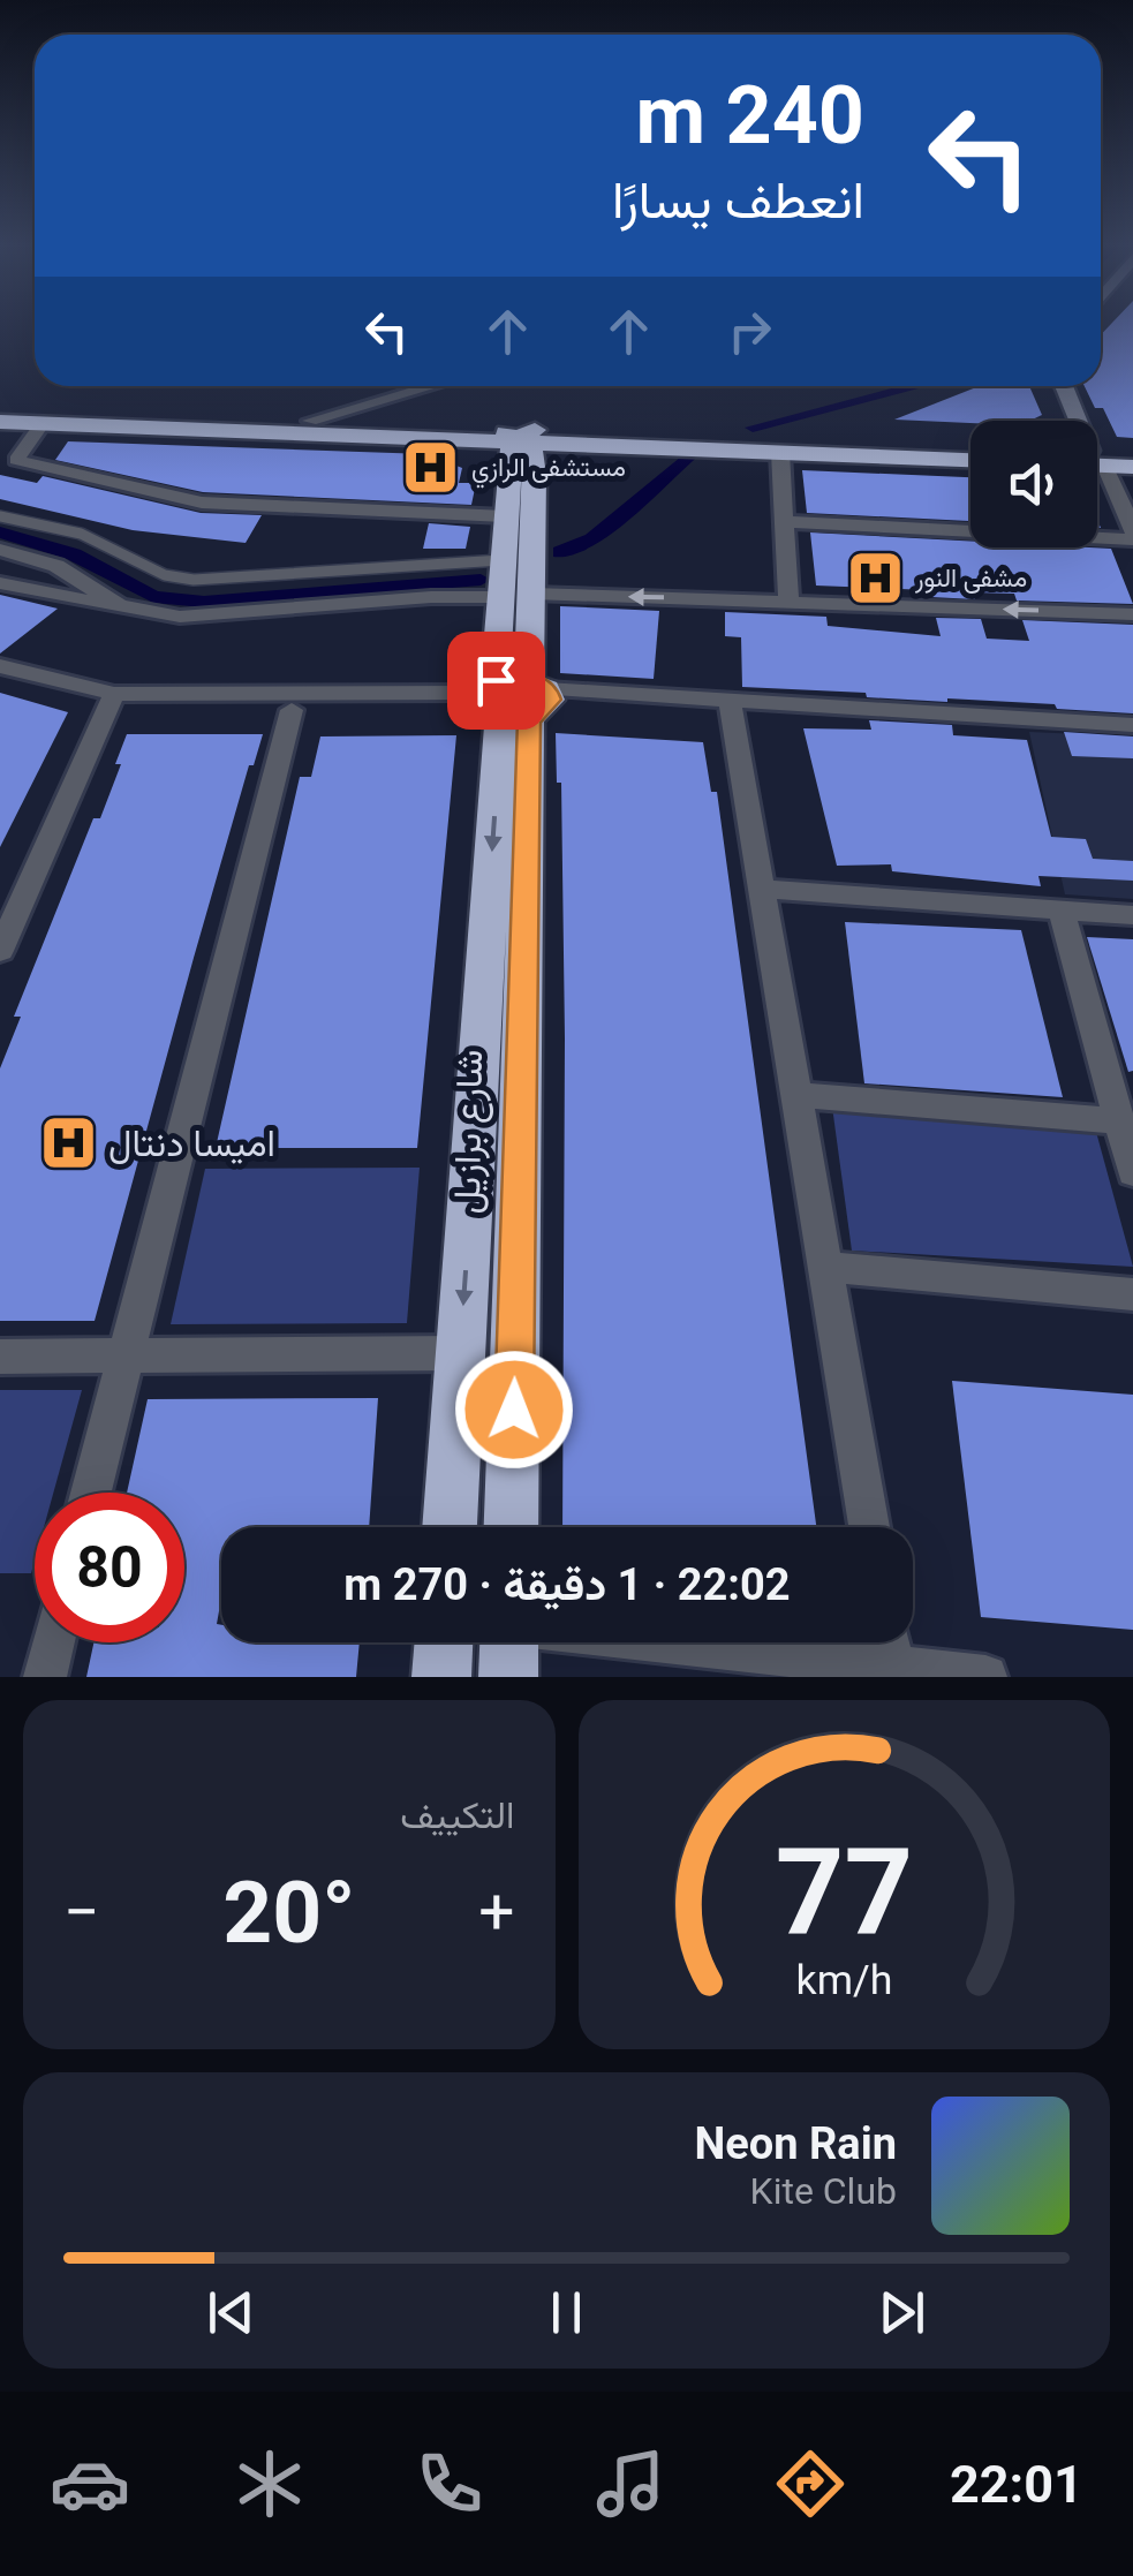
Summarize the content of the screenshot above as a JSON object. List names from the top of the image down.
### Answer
{
  "streets": {
    "highway": ["شارع برازيل"]
  },
  "places": {
    "hospital": ["مستشفى الرازي", "مشفى النور", "اميسا دنتال"]
  },
  "page": {
    "turn": ["240 m", "انعطف يسارًا"],
    "limit": "80",
    "trip": "22:02 · 1 دقيقة · 270 m",
    "tile": "التكييف",
    "heat": ["−", "20°", "+"],
    "song": ["Neon Rain", "Kite Club"],
    "tabs": "22:01",
    "gauge": ["77", "km/h"]
  }
}
